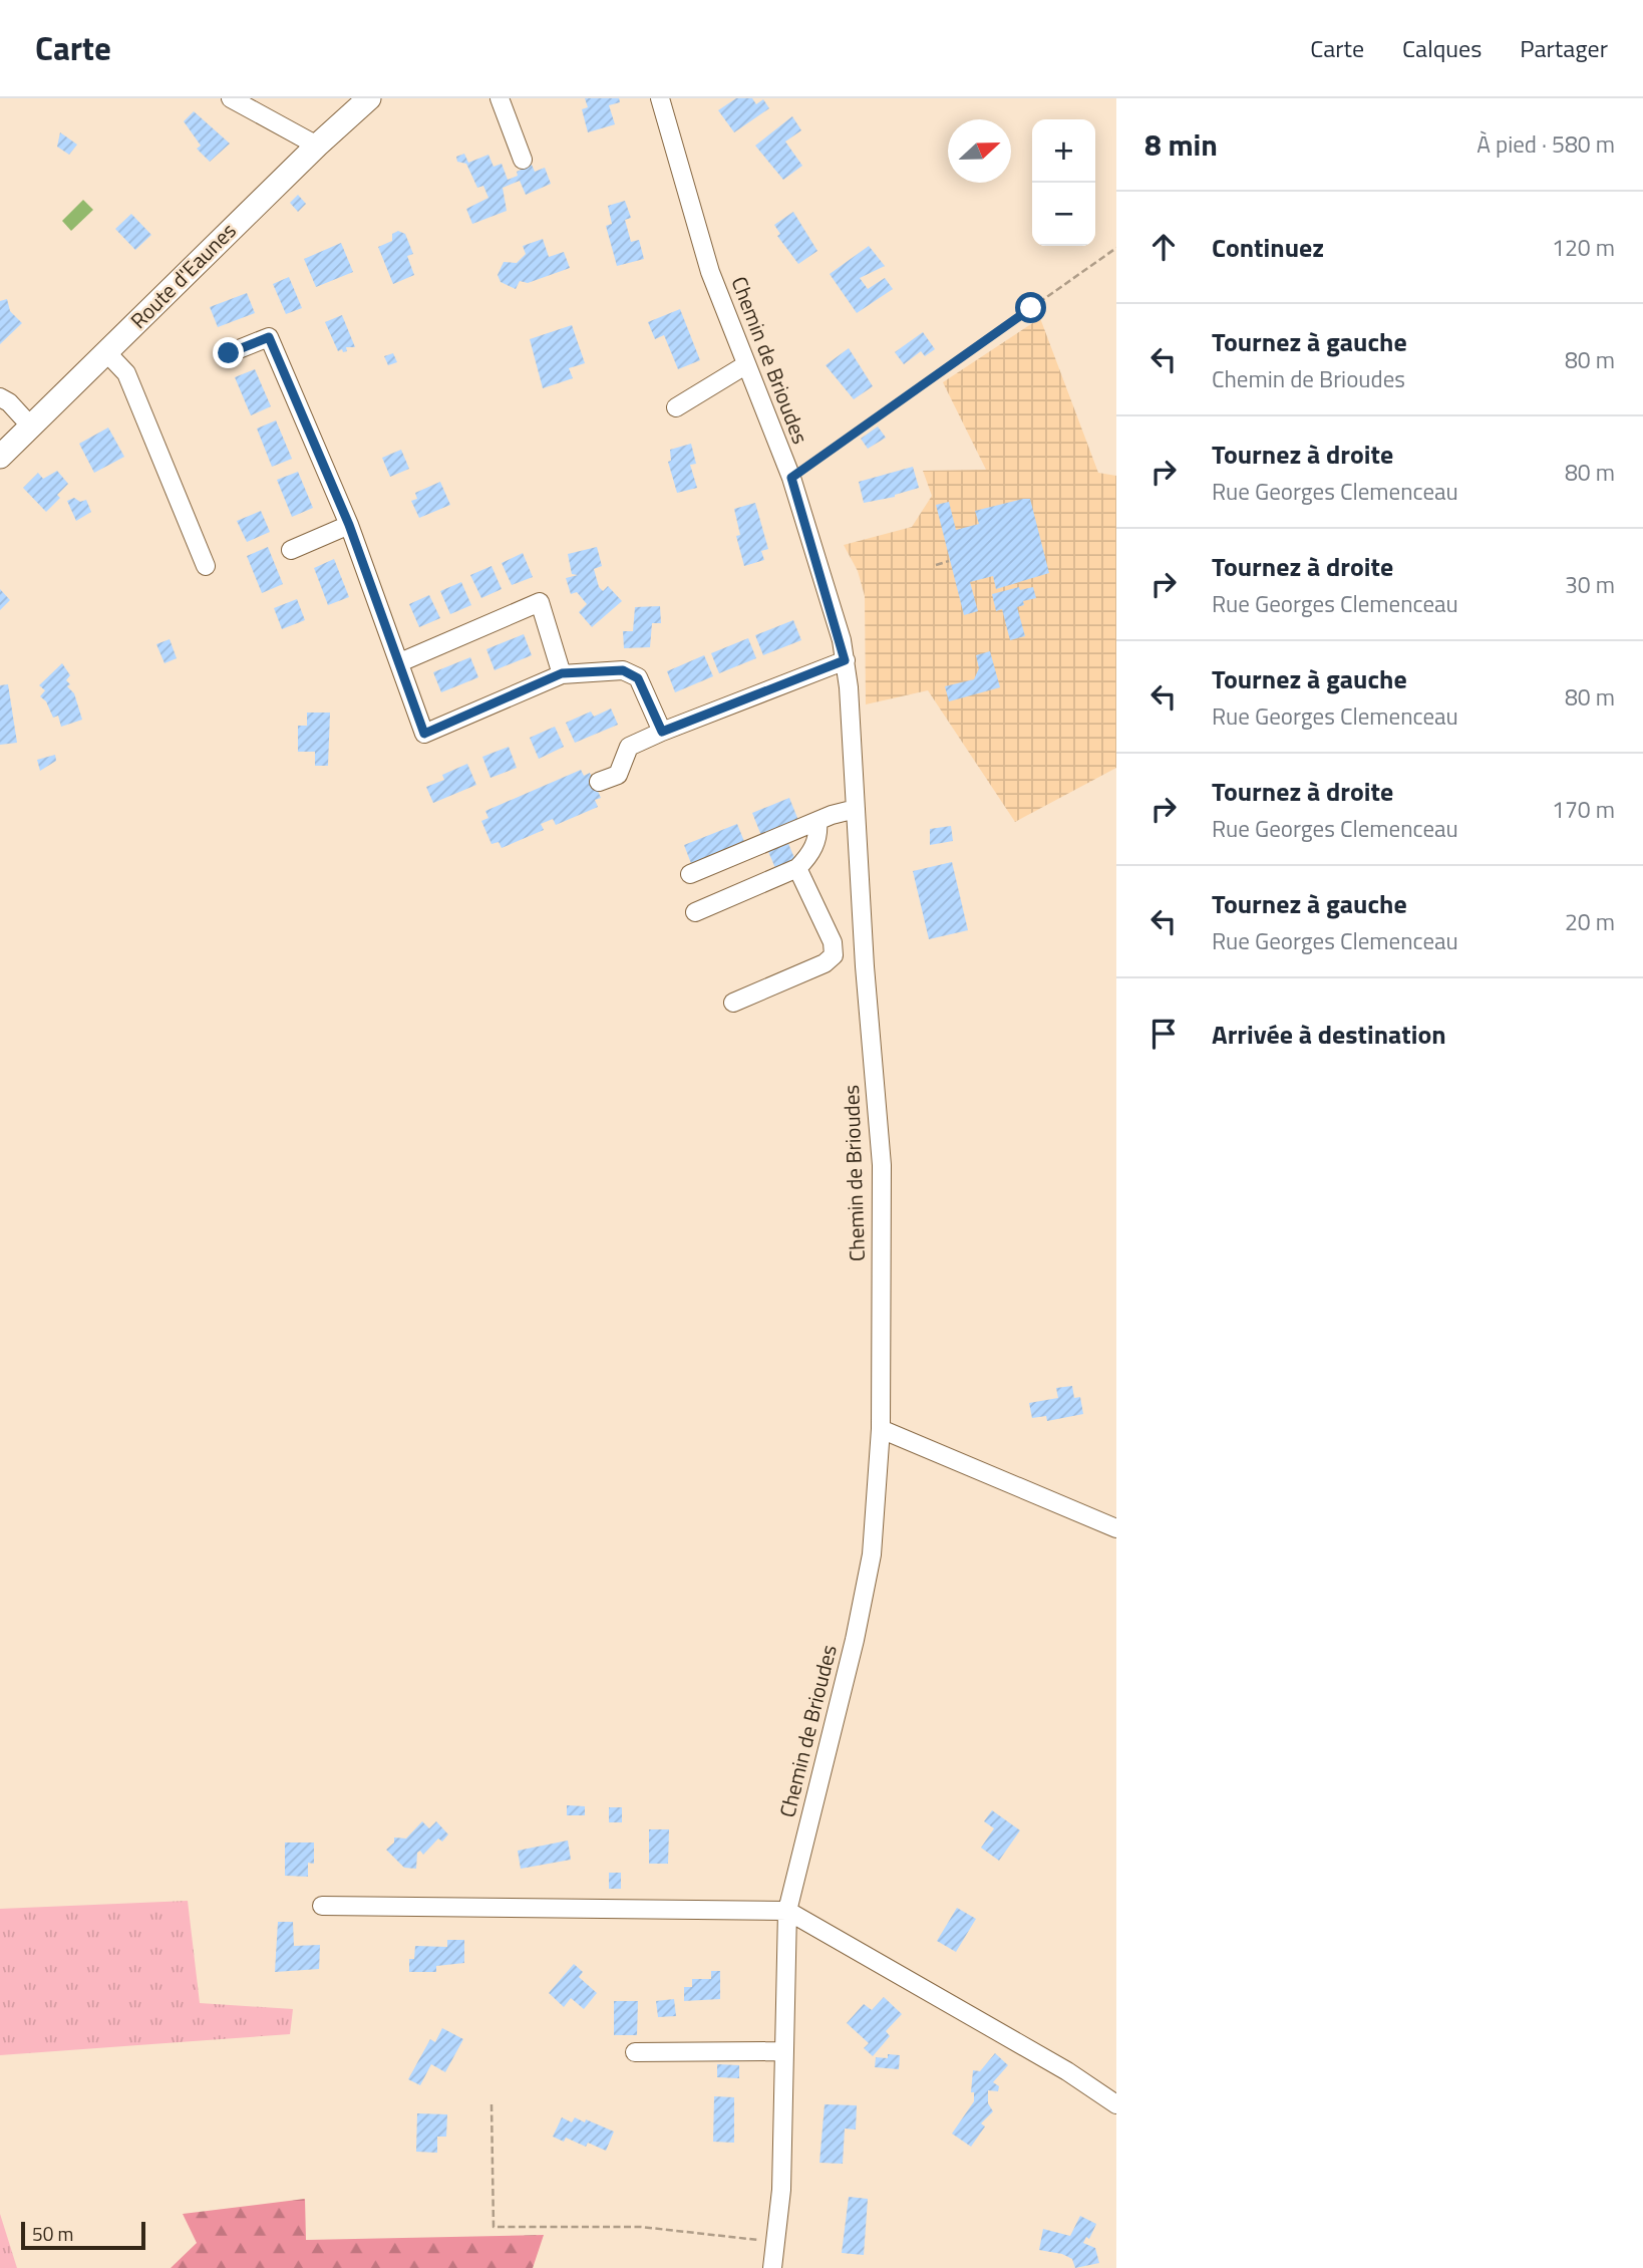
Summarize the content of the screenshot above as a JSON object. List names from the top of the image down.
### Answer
{
  "streets": {
    "main road": ["Route d'Eaunes"],
    "street": ["Chemin de Brioudes"]
  },
  "scale_bar": "50 m",
  "north": "right",
  "page": {
    "header": "Carte",
    "nav": ["Carte", "Calques", "Partager"],
    "heading": ["8 min", "À pied · 580 m"],
    "map_buttons": ["+", "−"],
    "list": [
      ["Continuez", "120 m"],
      ["Tournez à gauche", "Chemin de Brioudes", "80 m"],
      ["Tournez à droite", "Rue Georges Clemenceau", "80 m"],
      ["Tournez à droite", "Rue Georges Clemenceau", "30 m"],
      ["Tournez à gauche", "Rue Georges Clemenceau", "80 m"],
      ["Tournez à droite", "Rue Georges Clemenceau", "170 m"],
      ["Tournez à gauche", "Rue Georges Clemenceau", "20 m"],
      "Arrivée à destination"
    ],
    "scale": "50 m"
  }
}
